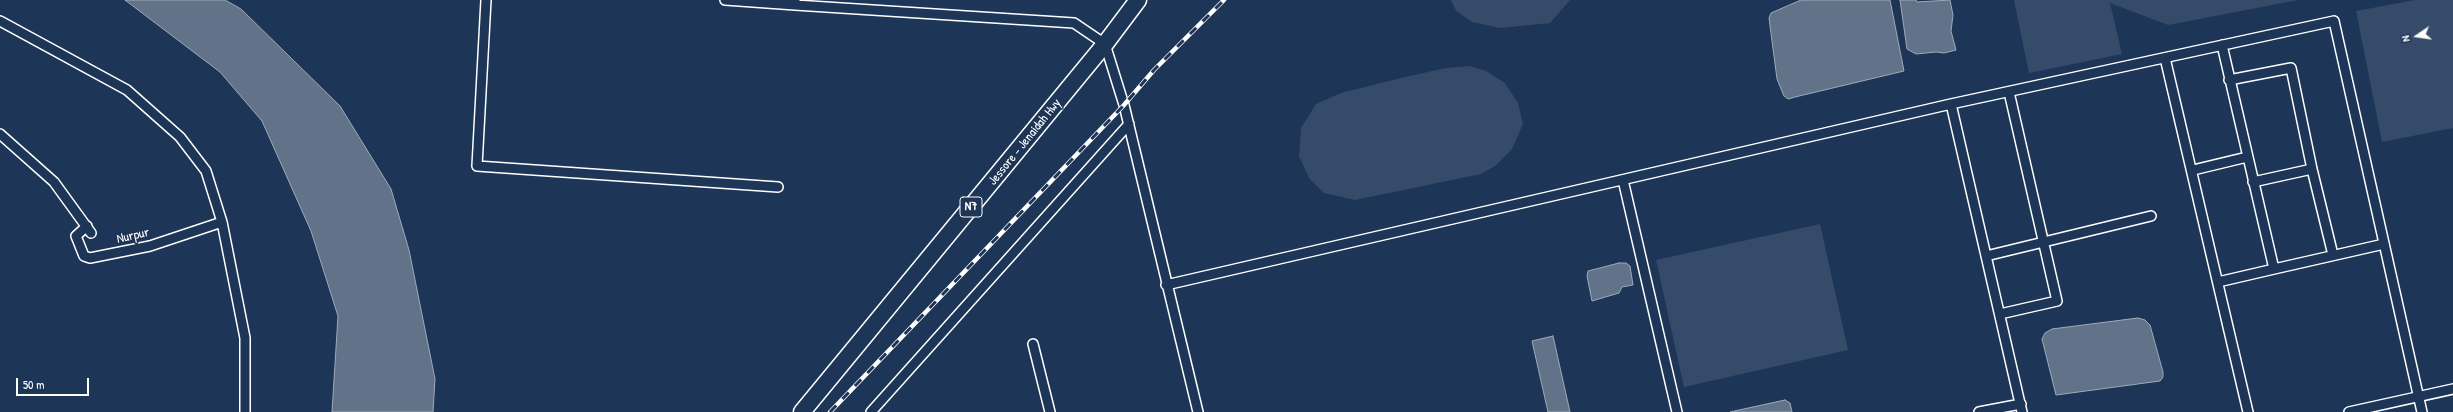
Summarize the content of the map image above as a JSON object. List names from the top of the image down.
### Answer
{
  "streets": {
    "highway": ["Jessore - Jenaidah Hwy", "N7"],
    "street": ["Nurpur"]
  },
  "scale_bar": "50 m",
  "north": "left"
}
